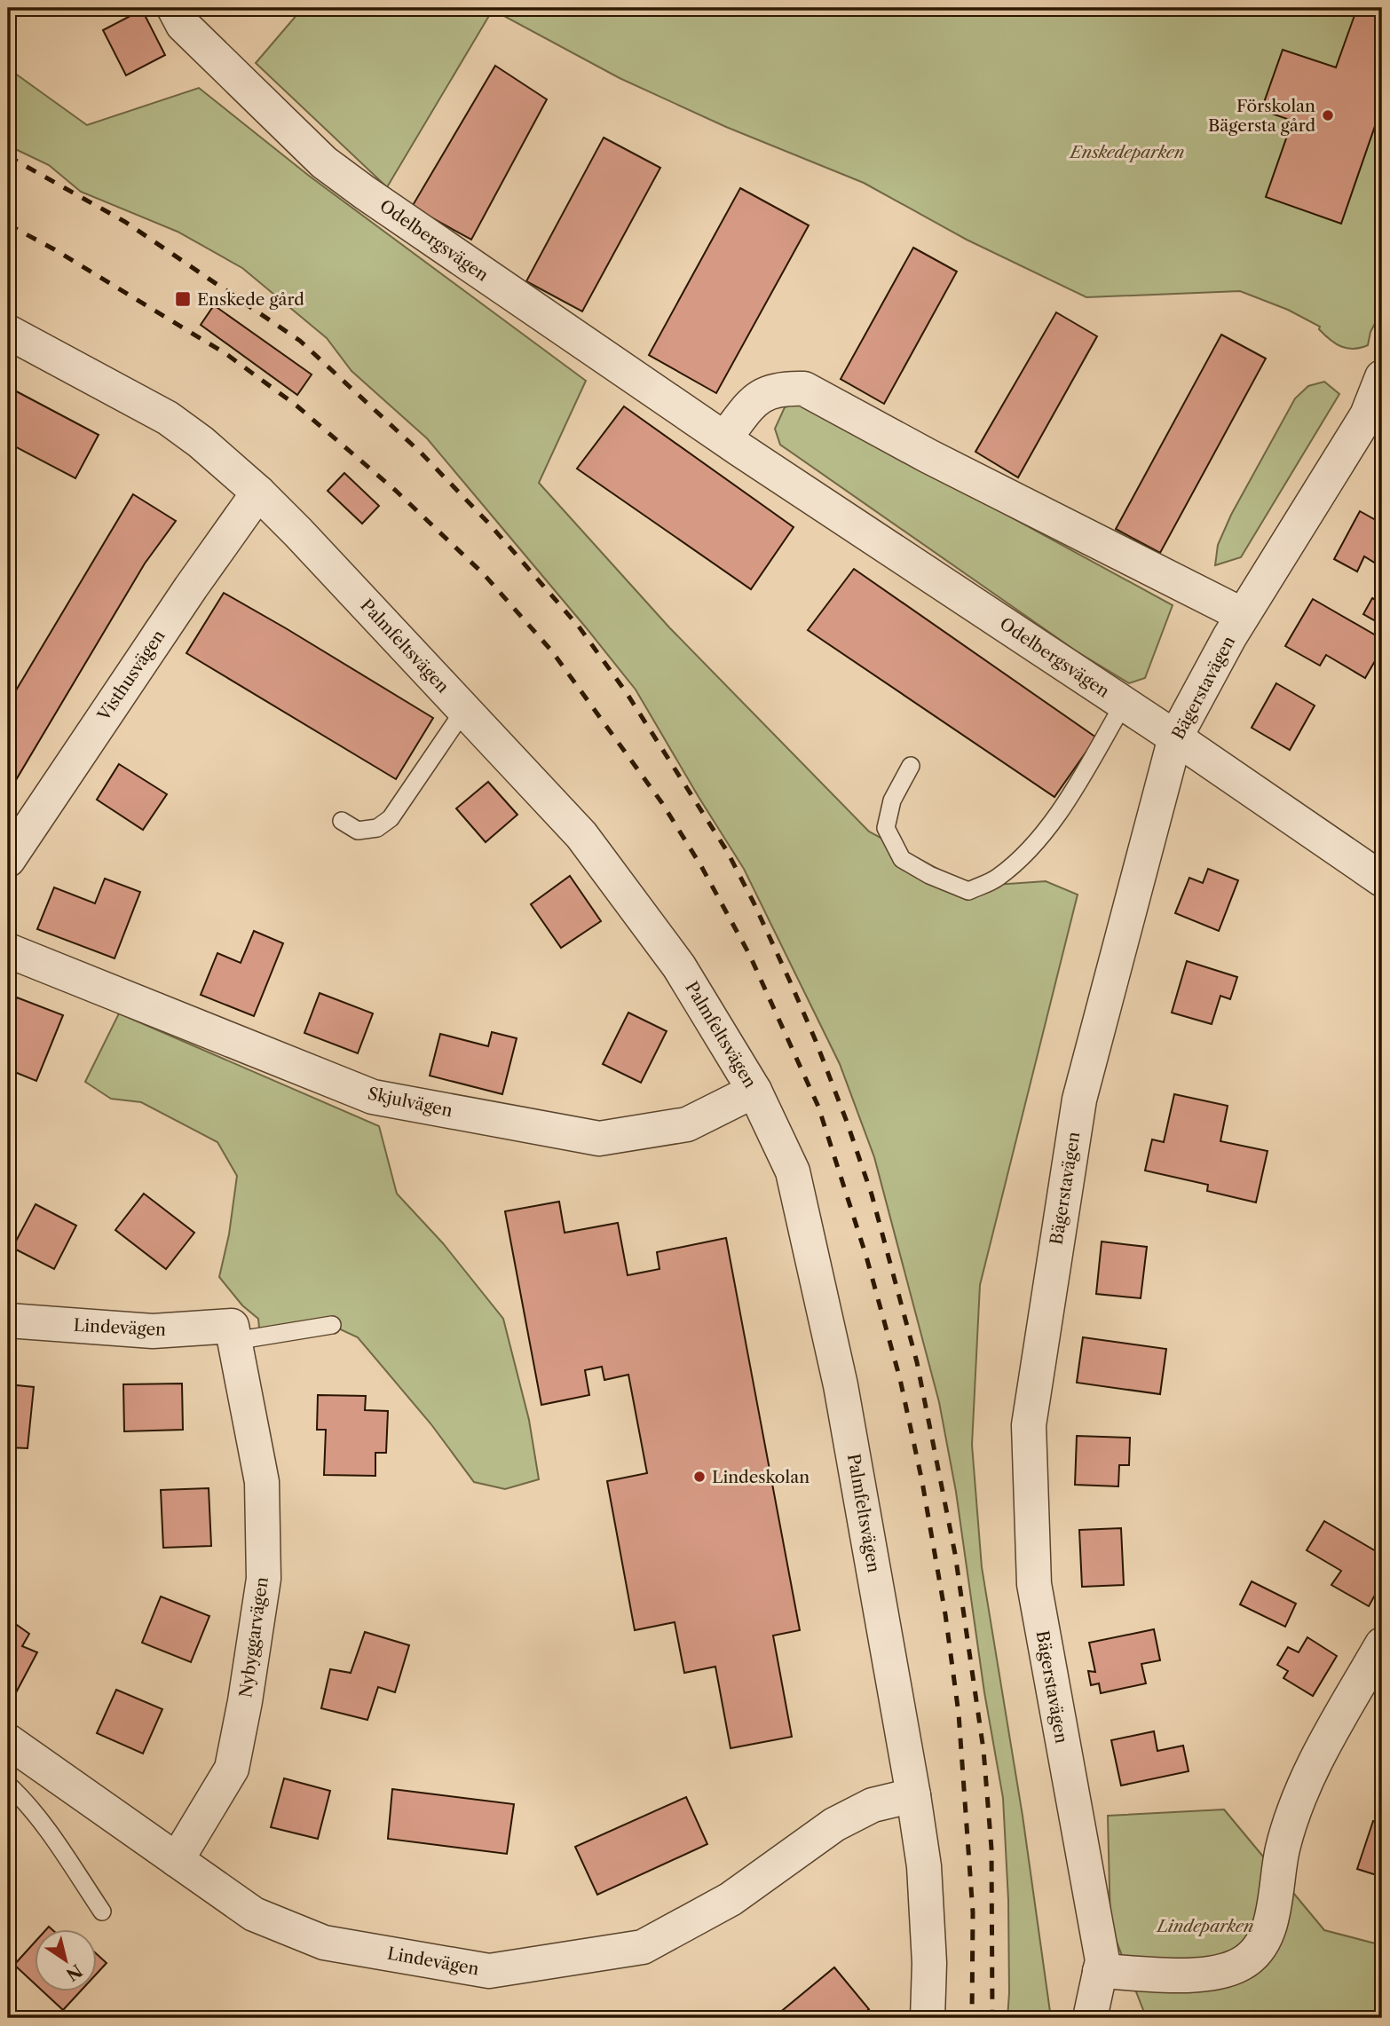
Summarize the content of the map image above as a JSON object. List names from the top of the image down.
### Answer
{
  "streets": {
    "street": [
      "Odelbergsvägen",
      "Palmfeltsvägen",
      "Visthusvägen",
      "Bägerstavägen",
      "Skjulvägen",
      "Lindevägen",
      "Nybyggarvägen"
    ]
  },
  "crossings": [
    ["Odelbergsvägen", "Bägerstavägen"],
    ["Palmfeltsvägen", "Visthusvägen"],
    ["Palmfeltsvägen", "Skjulvägen"],
    ["Palmfeltsvägen", "Lindevägen"],
    ["Lindevägen", "Nybyggarvägen"]
  ],
  "parks": ["Enskedeparken", "Lindeparken"],
  "places": {
    "other": ["Förskolan Bägersta gård", "Lindeskolan"],
    "transit": ["Enskede gård"]
  },
  "north": "bottom right"
}
